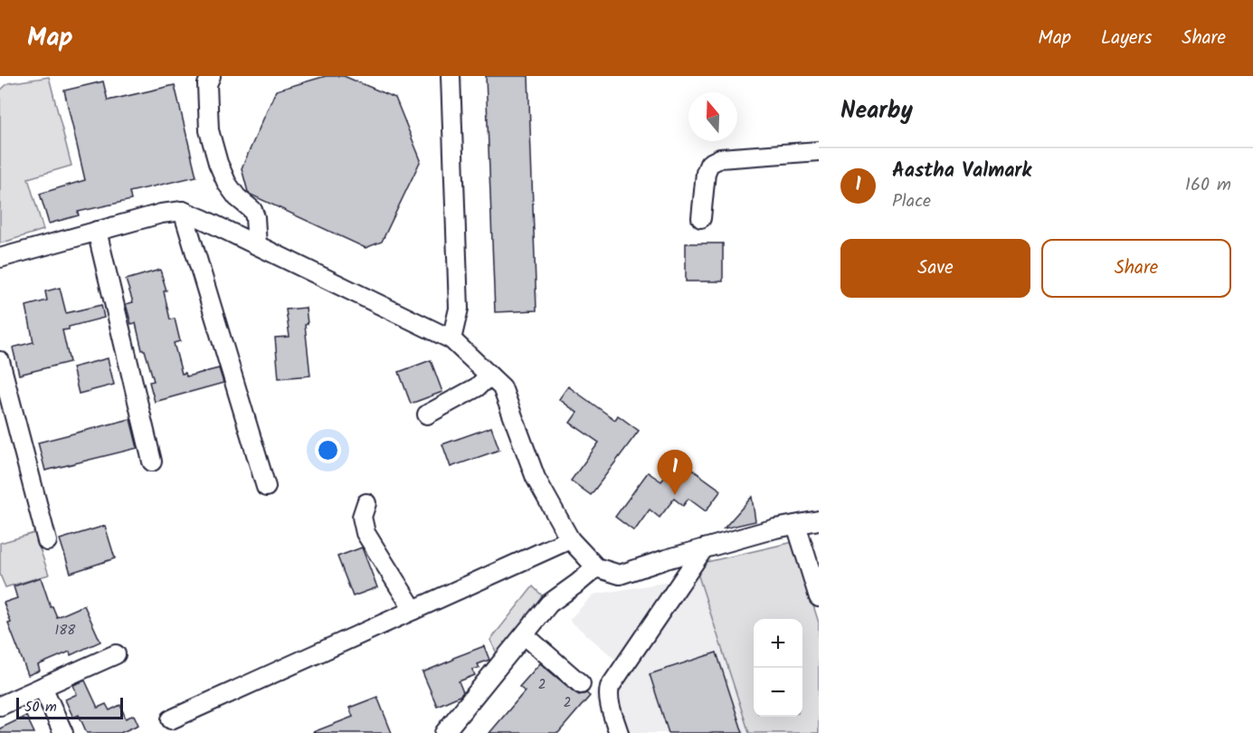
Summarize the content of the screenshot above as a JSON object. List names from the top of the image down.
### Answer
{
  "house_numbers": ["188", "2", "2"],
  "scale_bar": "50 m",
  "north": "top",
  "page": {
    "header": "Map",
    "nav": ["Map", "Layers", "Share"],
    "heading": "Nearby",
    "list": [
      {
        "mark": "1",
        "name": "Aastha Valmark",
        "note": "Place",
        "value": "160 m"
      }
    ],
    "buttons": ["Save", "Share"],
    "pins": "1",
    "map_buttons": ["+", "−"],
    "scale": "50 m"
  }
}
